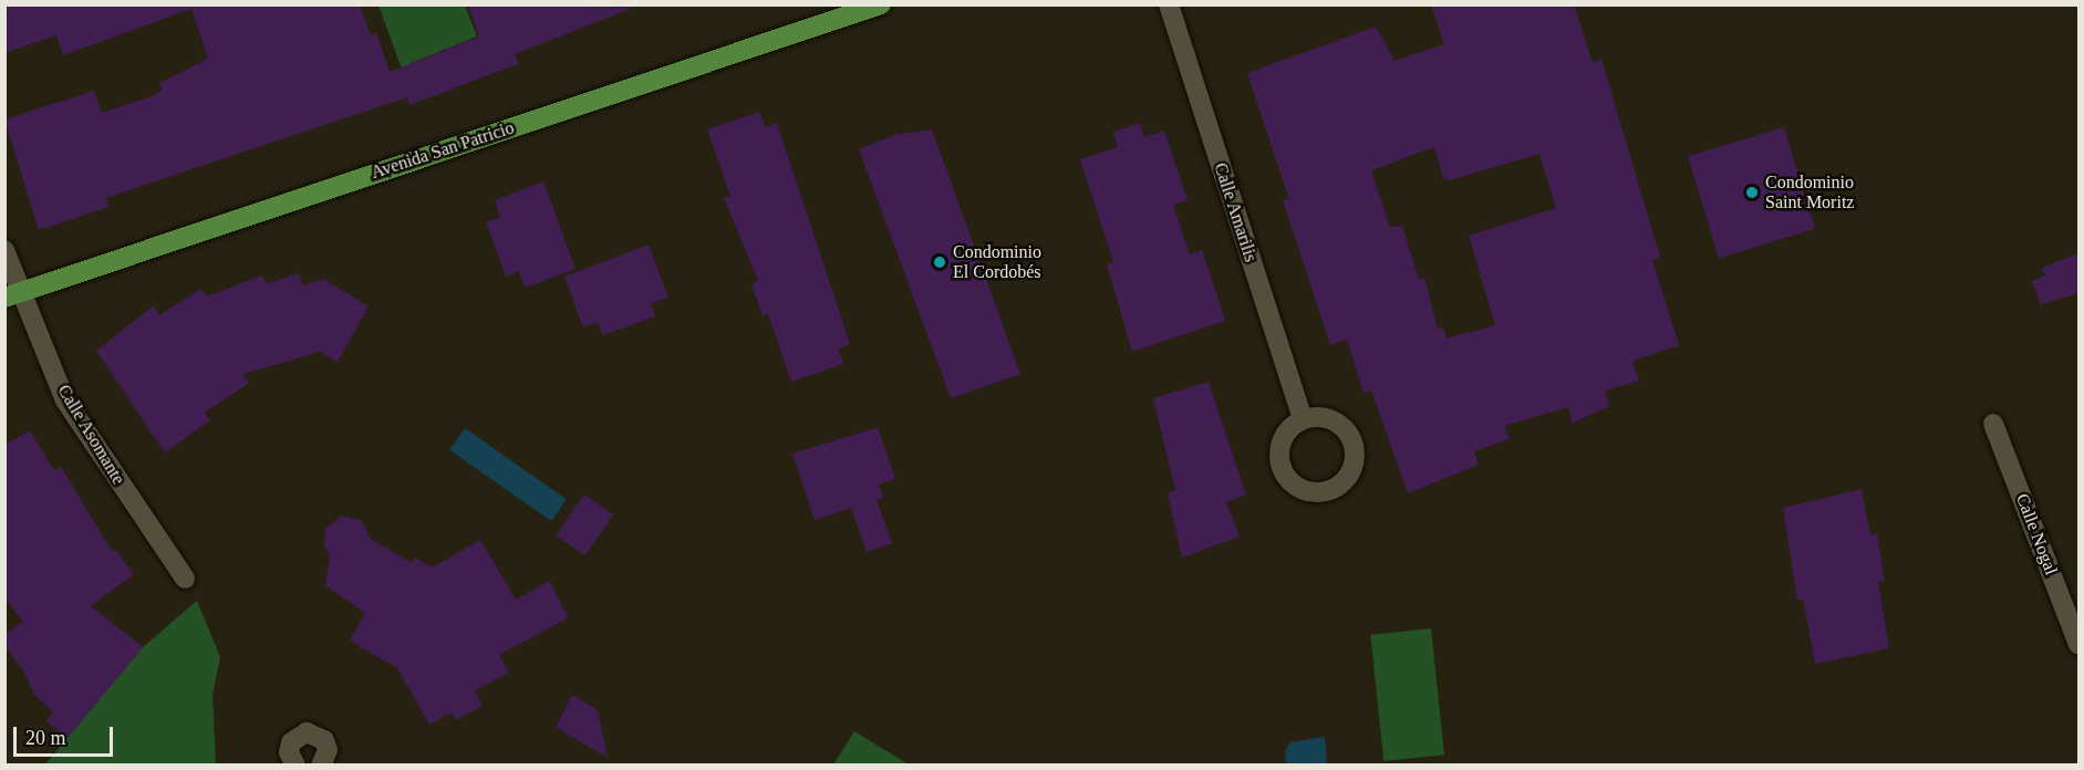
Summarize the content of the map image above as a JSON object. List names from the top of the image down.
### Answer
{
  "streets": {
    "main road": ["Avenida San Patricio"],
    "street": ["Calle Amarilis", "Calle Asomante", "Calle Nogal"]
  },
  "crossings": [
    ["Avenida San Patricio", "Calle Asomante"]
  ],
  "places": ["Condominio Saint Moritz", "Condominio El Cordobés"],
  "scale_bar": "20 m"
}
